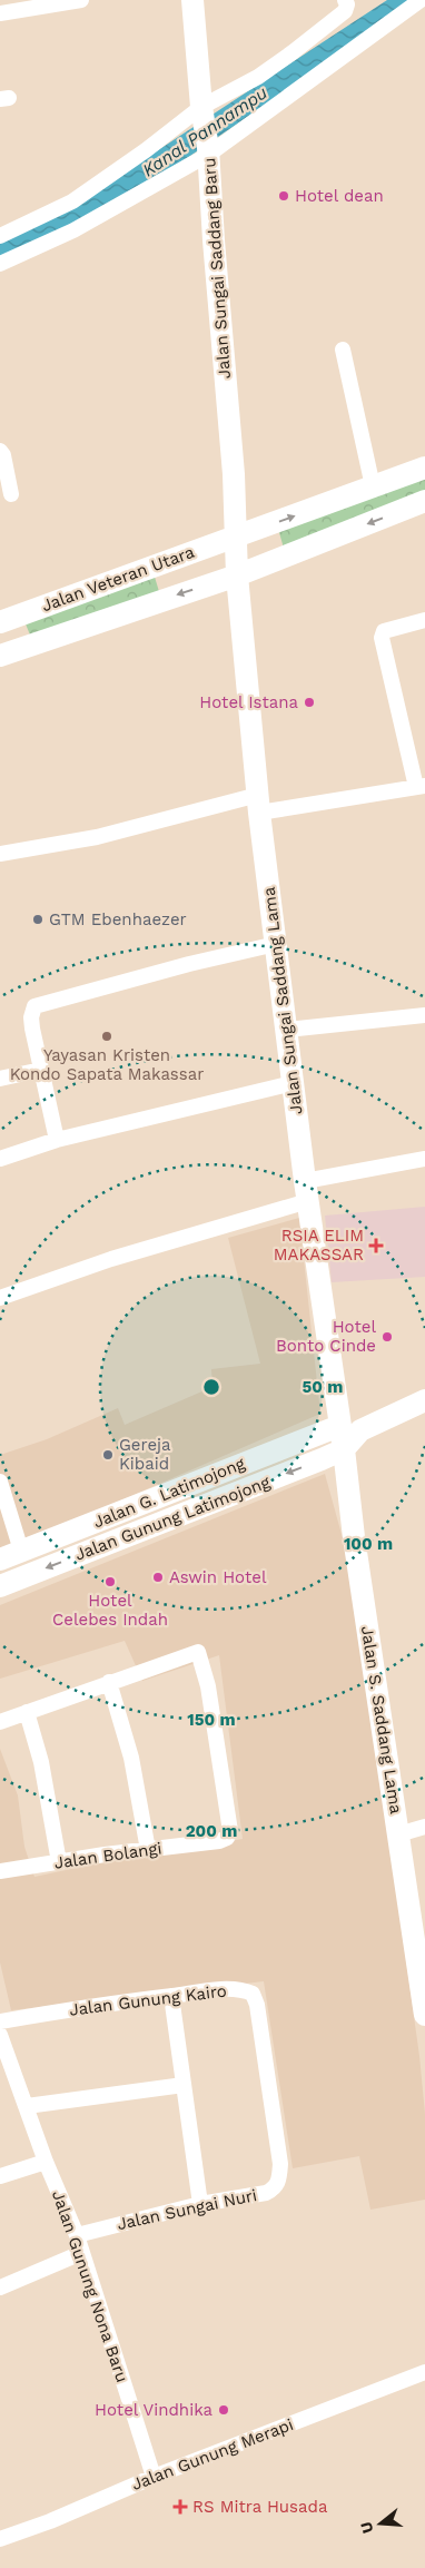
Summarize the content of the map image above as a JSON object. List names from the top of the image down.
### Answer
{
  "streets": {
    "main road": [
      "Jalan Sungai Saddang Baru",
      "Jalan Veteran Utara",
      "Jalan Sungai Saddang Lama",
      "Jalan G. Latimojong",
      "Jalan Gunung Latimojong",
      "Jalan S. Saddang Lama"
    ],
    "street": [
      "Jalan Bolangi",
      "Jalan Gunung Kairo",
      "Jalan Sungai Nuri",
      "Jalan Gunung Nona Baru",
      "Jalan Gunung Merapi"
    ]
  },
  "crossings": [
    ["Jalan Sungai Saddang Baru", "Jalan Veteran Utara"],
    ["Jalan Sungai Saddang Baru", "Jalan Sungai Saddang Lama"],
    ["Jalan Veteran Utara", "Jalan Sungai Saddang Lama"],
    ["Jalan Sungai Saddang Lama", "Jalan G. Latimojong"],
    ["Jalan Sungai Saddang Lama", "Jalan S. Saddang Lama"],
    ["Jalan G. Latimojong", "Jalan S. Saddang Lama"],
    ["Jalan Gunung Latimojong", "Jalan S. Saddang Lama"],
    ["Jalan Gunung Kairo", "Jalan Sungai Nuri"],
    ["Jalan Sungai Nuri", "Jalan Gunung Nona Baru"],
    ["Jalan Gunung Nona Baru", "Jalan Gunung Merapi"]
  ],
  "one_way": ["Jalan Gunung Latimojong"],
  "water": ["Kanal Pannampu"],
  "places": {
    "other": [
      "Hotel dean",
      "Hotel Istana",
      "GTM Ebenhaezer",
      "Yayasan Kristen Kondo Sapata Makassar",
      "Hotel Bonto Cinde",
      "Gereja Kibaid",
      "Aswin Hotel",
      "Hotel Celebes Indah",
      "Hotel Vindhika"
    ],
    "health": ["RSIA ELIM MAKASSAR", "RS Mitra Husada"]
  },
  "north": "left",
  "rings": [
    "50 m",
    "100 m",
    "150 m",
    "200 m"
  ]
}
